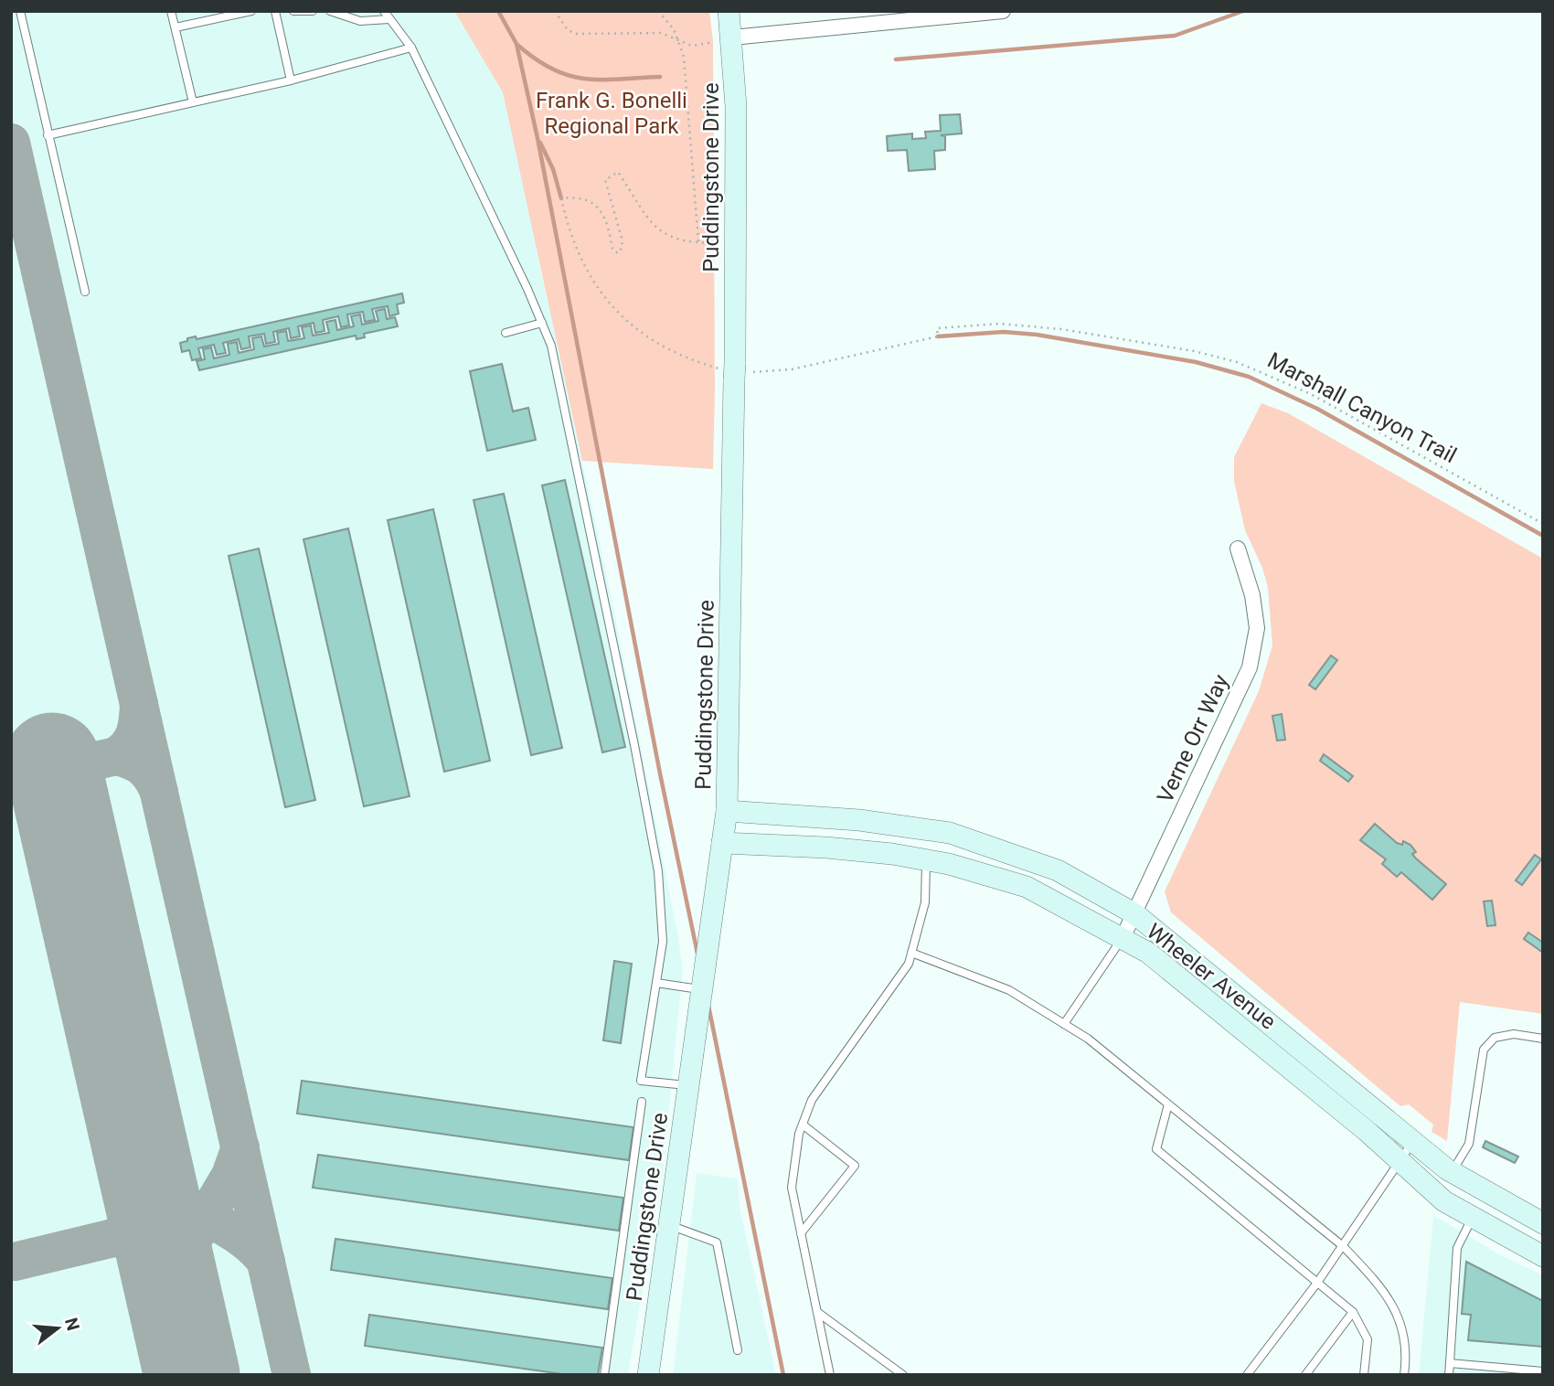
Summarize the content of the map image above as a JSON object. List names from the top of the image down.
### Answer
{
  "streets": {
    "street": ["Puddingstone Drive", "Verne Orr Way", "Wheeler Avenue"],
    "path": ["Marshall Canyon Trail"]
  },
  "crossings": [
    ["Puddingstone Drive", "Wheeler Avenue"],
    ["Verne Orr Way", "Wheeler Avenue"]
  ],
  "parks": ["Frank G. Bonelli Regional Park"],
  "north": "right"
}
